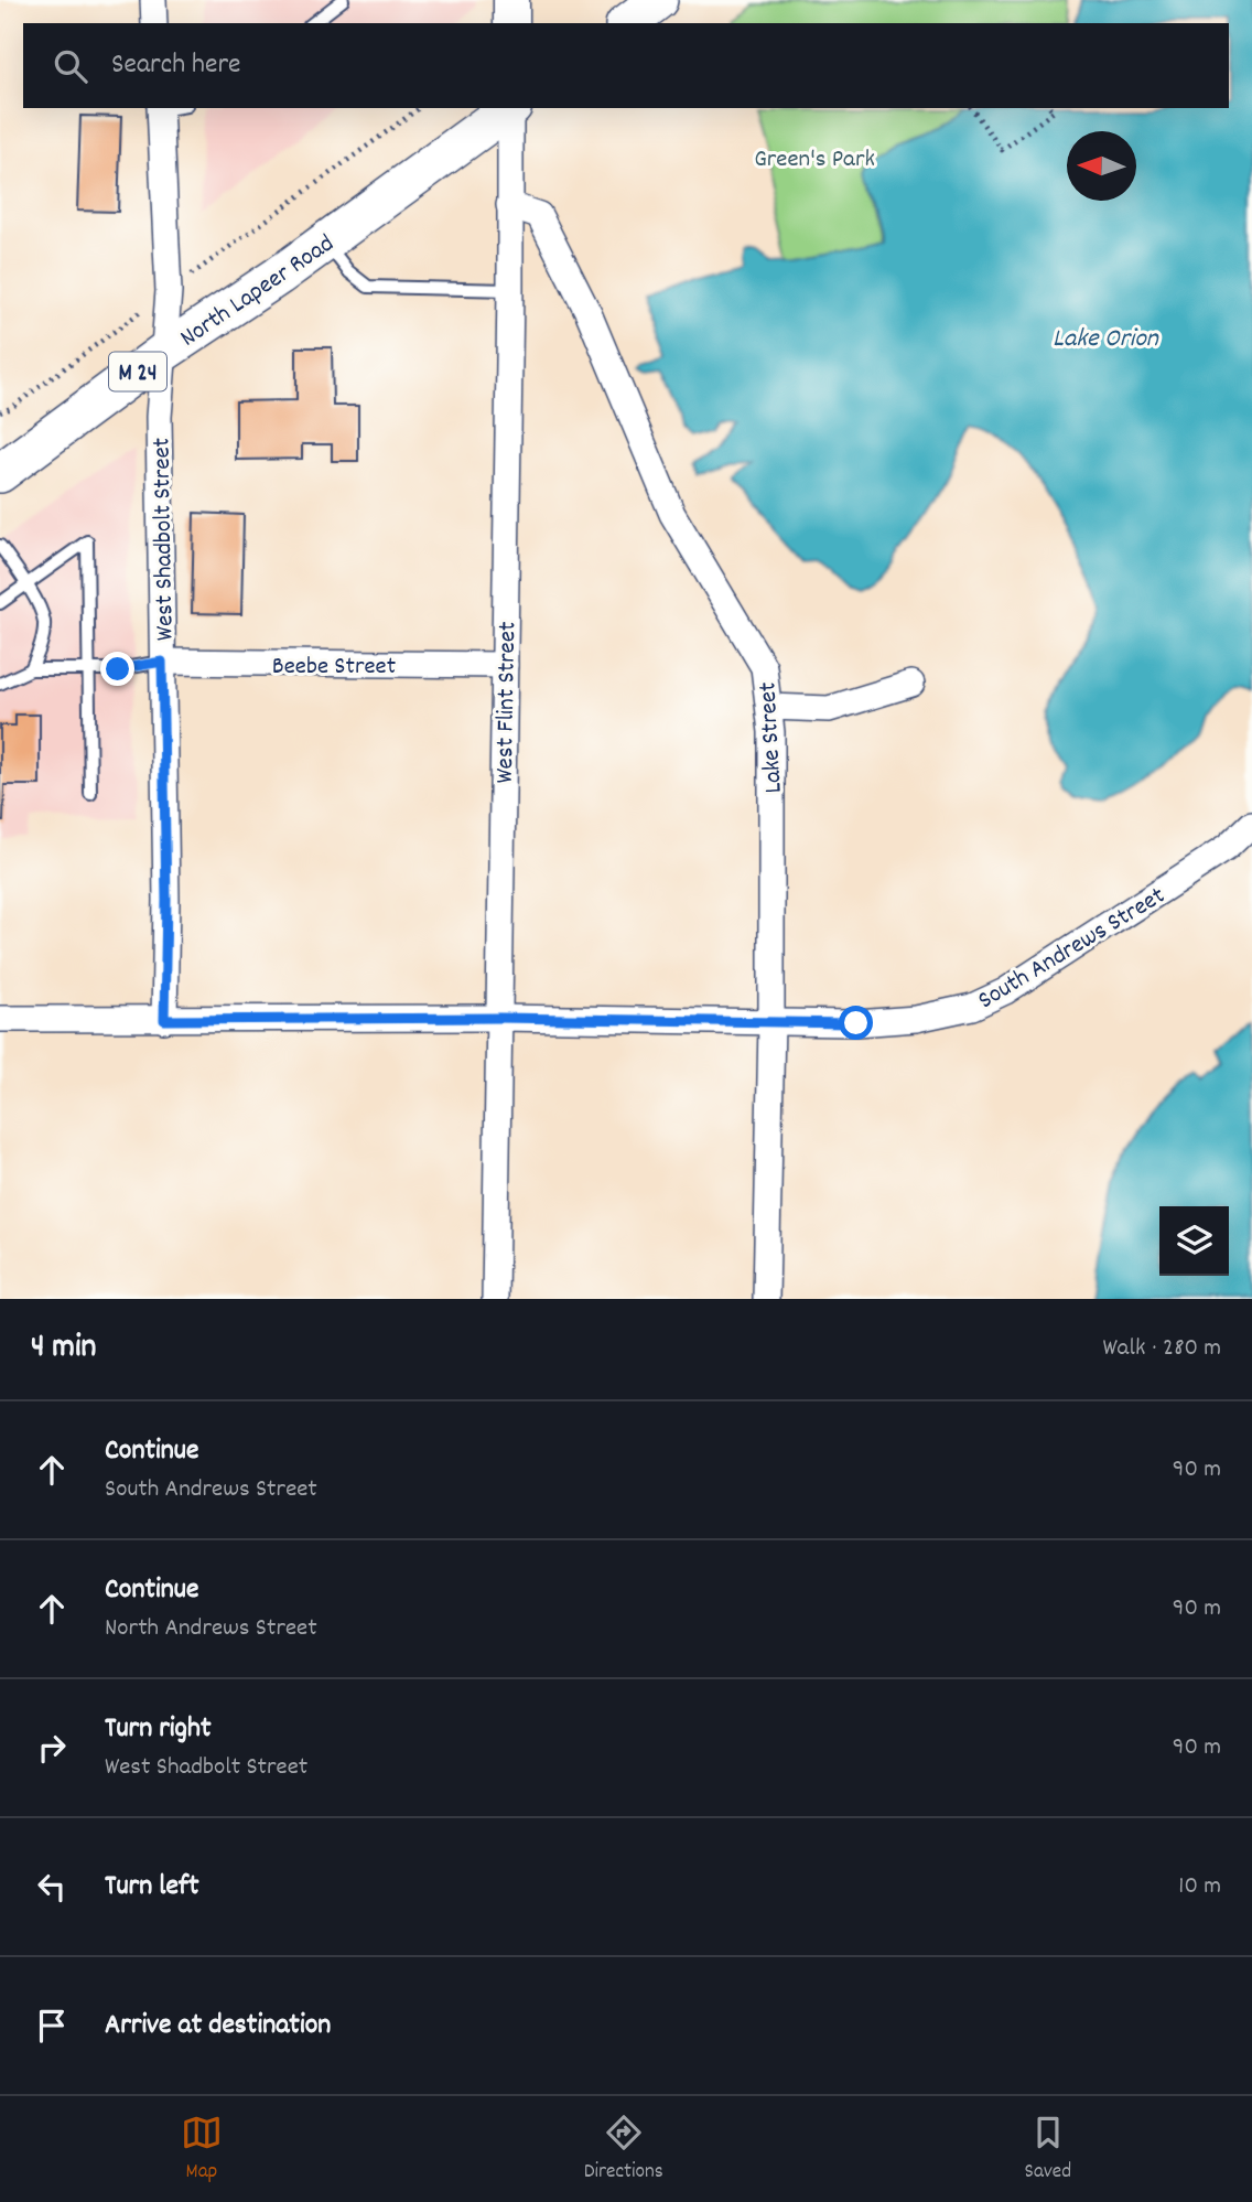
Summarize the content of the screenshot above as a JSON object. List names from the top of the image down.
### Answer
{
  "streets": {
    "main road": ["North Lapeer Road", "M 24"],
    "street": [
      "West Shadbolt Street",
      "Beebe Street",
      "West Flint Street",
      "Lake Street",
      "South Andrews Street"
    ]
  },
  "crossings": [
    ["North Lapeer Road", "West Shadbolt Street"],
    ["West Shadbolt Street", "Beebe Street"],
    ["West Shadbolt Street", "South Andrews Street"],
    ["Beebe Street", "West Flint Street"],
    ["West Flint Street", "Lake Street"],
    ["West Flint Street", "South Andrews Street"],
    ["Lake Street", "South Andrews Street"]
  ],
  "water": ["Lake Orion"],
  "parks": ["Green's Park"],
  "north": "left",
  "page": {
    "search": "Search here",
    "heading": ["4 min", "Walk · 280 m"],
    "list": [
      ["Continue", "South Andrews Street", "90 m"],
      ["Continue", "North Andrews Street", "90 m"],
      ["Turn right", "West Shadbolt Street", "90 m"],
      ["Turn left", "10 m"],
      "Arrive at destination"
    ],
    "nav": ["Map", "Directions", "Saved"]
  }
}
